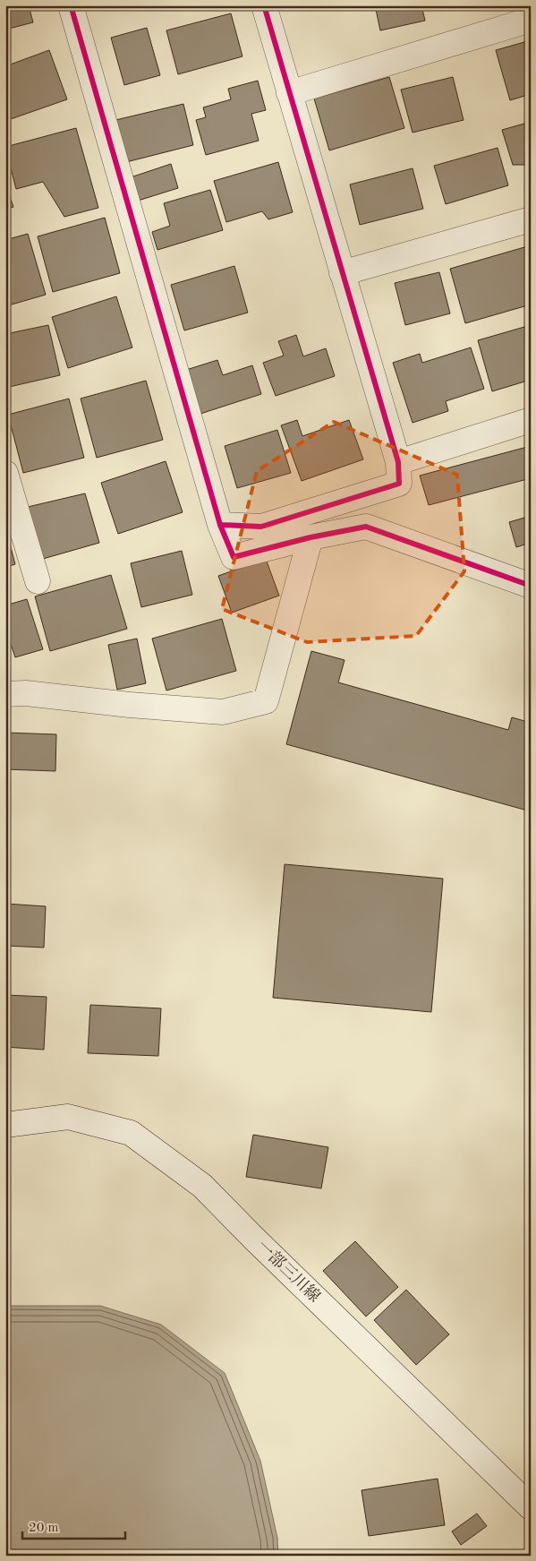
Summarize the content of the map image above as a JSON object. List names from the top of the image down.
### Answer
{
  "streets": {
    "street": ["一部三川線"]
  },
  "scale_bar": "20 m"
}
